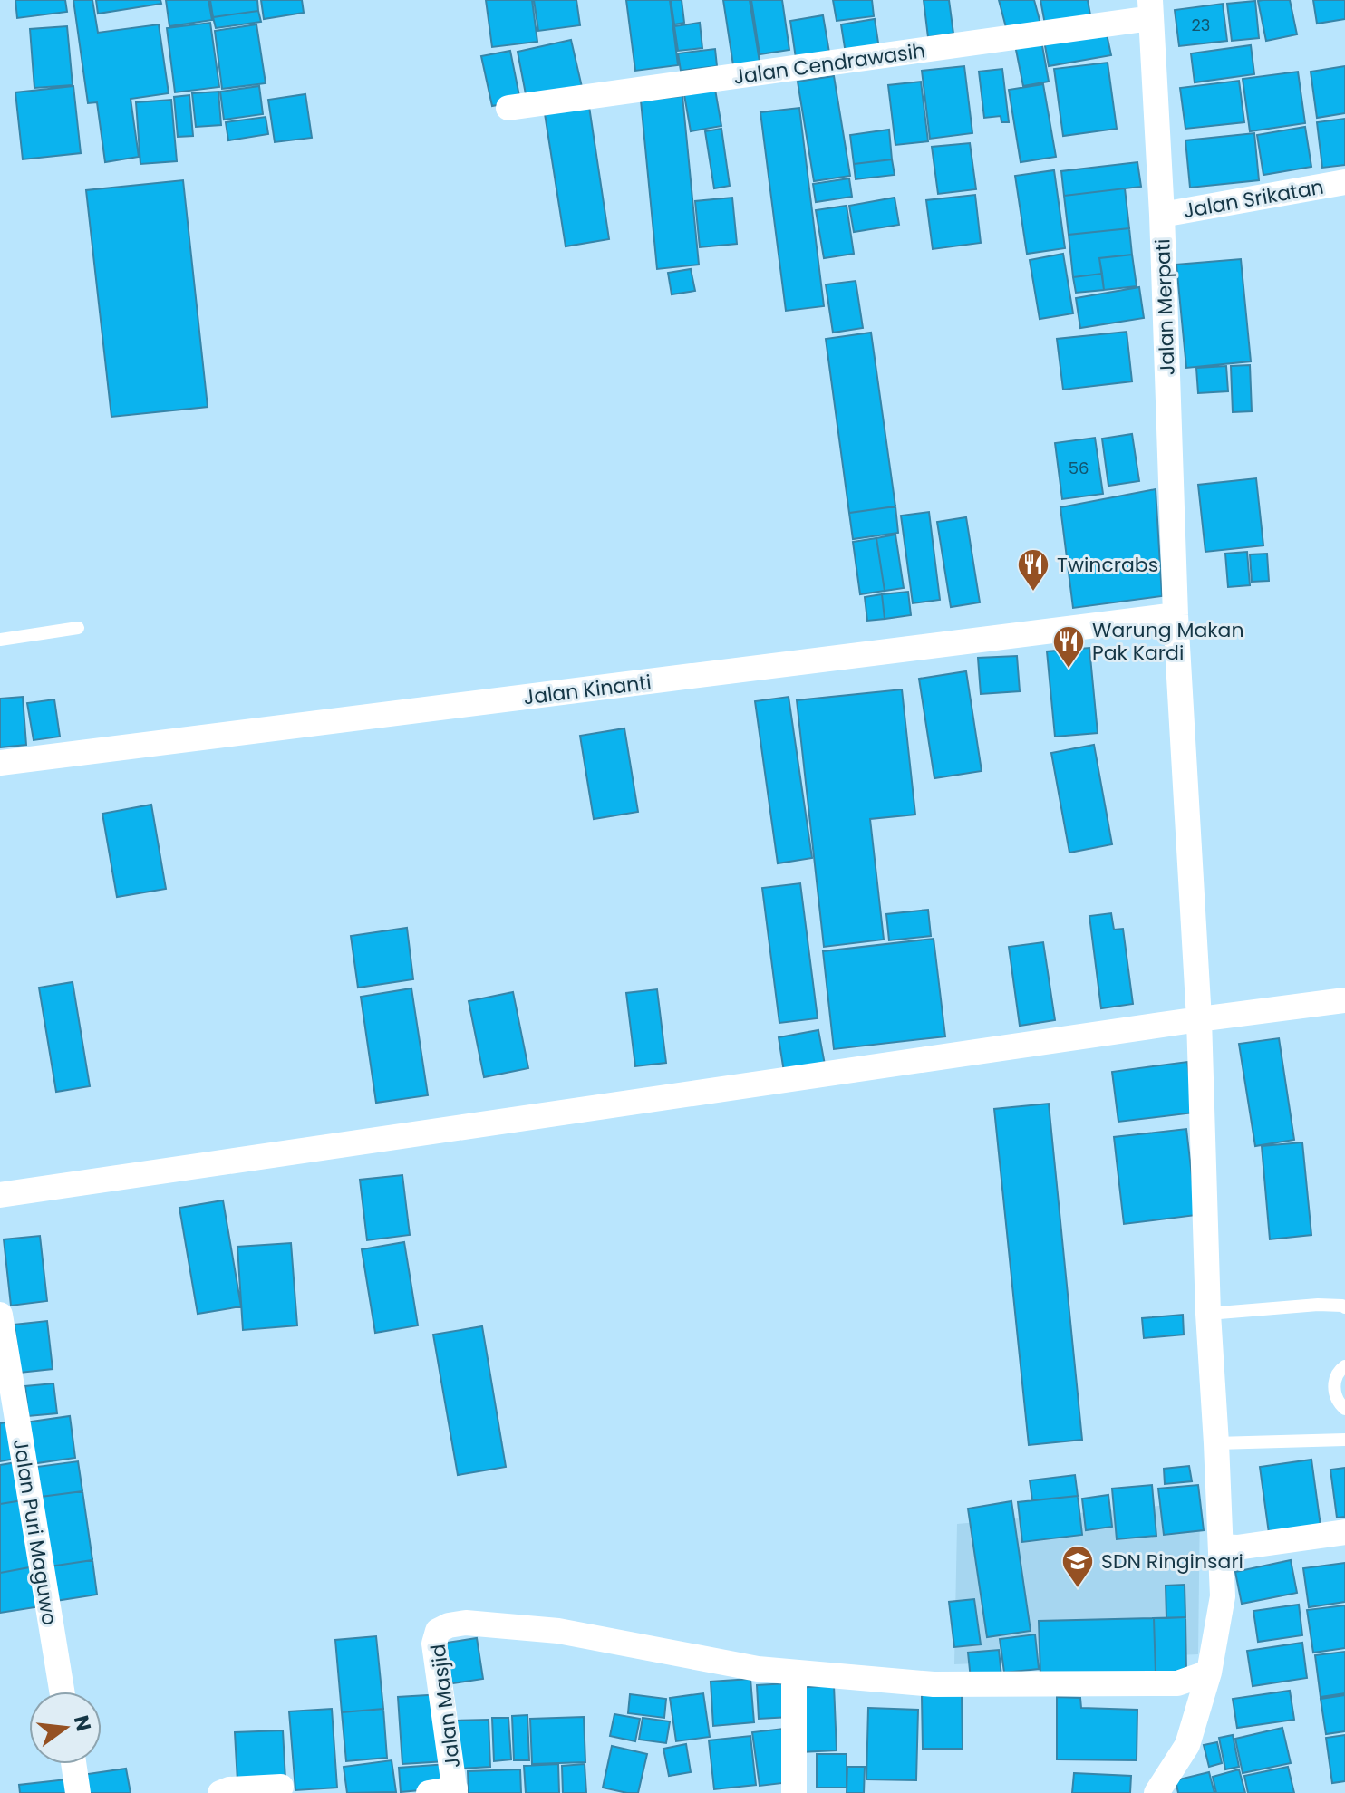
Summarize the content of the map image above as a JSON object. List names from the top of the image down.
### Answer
{
  "streets": {
    "street": [
      "Jalan Cendrawasih",
      "Jalan Srikatan",
      "Jalan Merpati",
      "Jalan Kinanti",
      "Jalan Puri Maguwo",
      "Jalan Masjid"
    ]
  },
  "crossings": [
    ["Jalan Cendrawasih", "Jalan Merpati"],
    ["Jalan Srikatan", "Jalan Merpati"],
    ["Jalan Merpati", "Jalan Kinanti"]
  ],
  "places": {
    "restaurant": ["Twincrabs", "Warung Makan Pak Kardi"],
    "school or university": ["SDN Ringinsari"]
  },
  "house_numbers": ["23", "56"],
  "north": "right"
}
